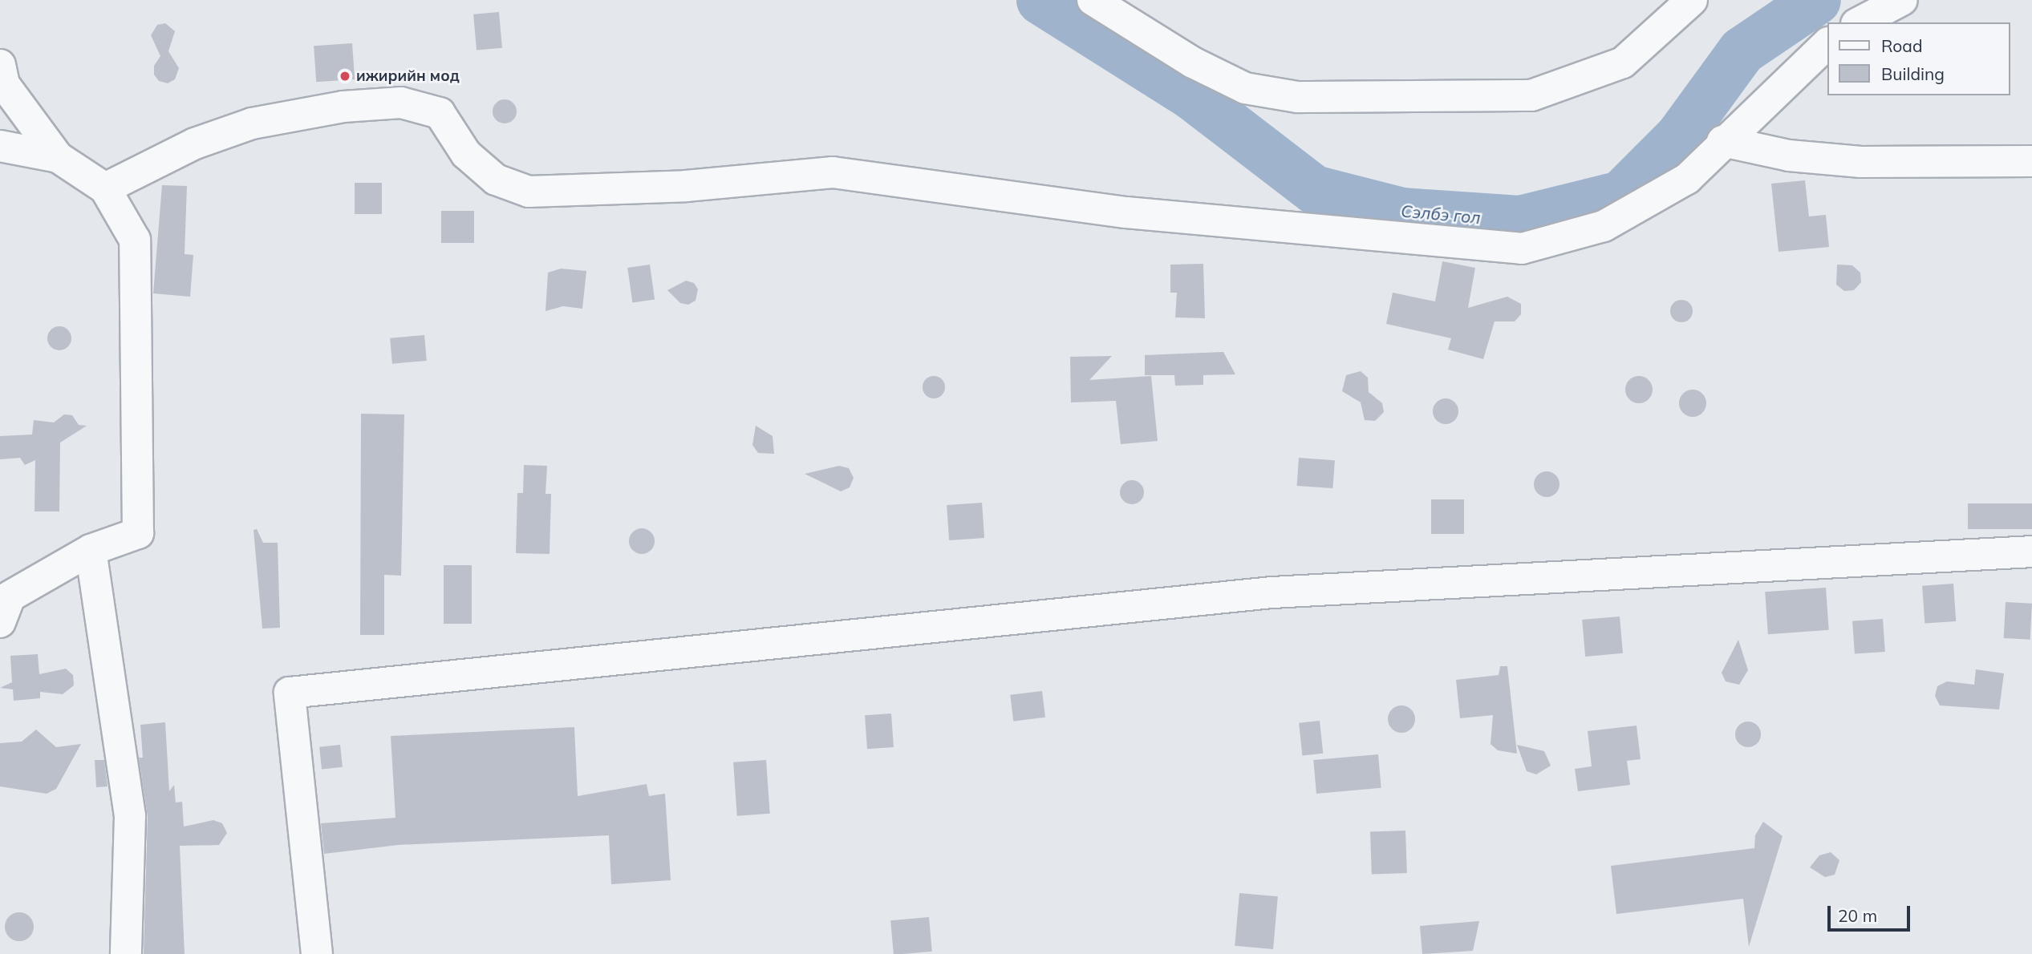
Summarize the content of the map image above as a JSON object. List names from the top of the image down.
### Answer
{
  "water": ["Сэлбэ гол"],
  "places": ["ижирийн мод"],
  "legend": ["Road", "Building"],
  "scale_bar": "20 m"
}
